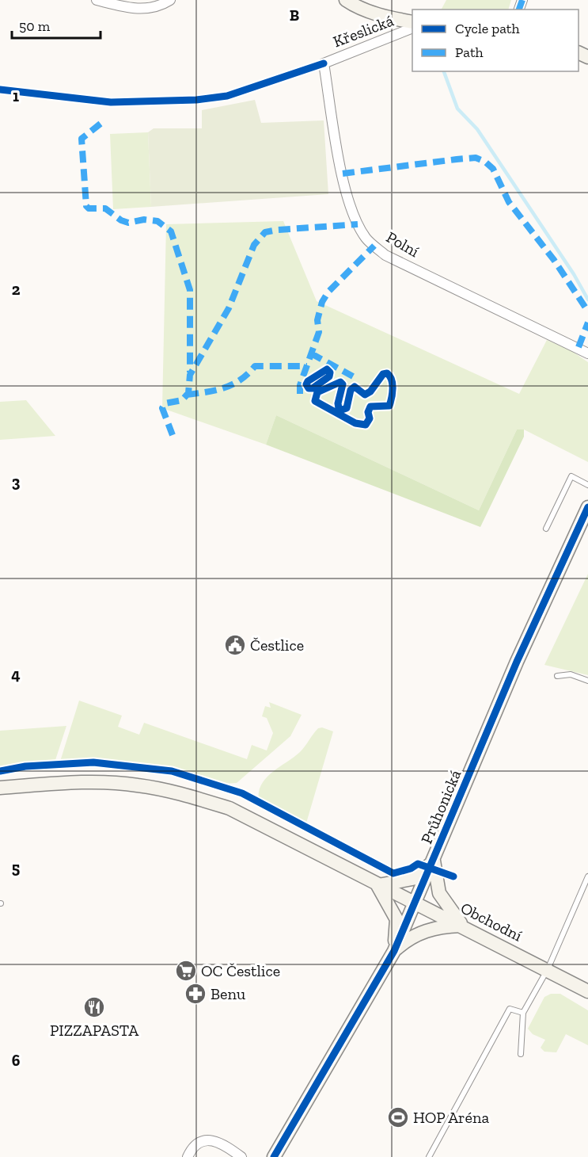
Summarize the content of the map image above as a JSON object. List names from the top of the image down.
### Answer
{
  "streets": {
    "street": [
      "Křeslická",
      "Polní",
      "Průhonická",
      "Obchodní"
    ]
  },
  "crossings": [
    ["Křeslická", "Polní"],
    ["Průhonická", "Obchodní"]
  ],
  "places": {
    "public building": ["Čestlice"],
    "supermarket": ["OC Čestlice"],
    "pharmacy": ["Benu"],
    "restaurant": ["PIZZAPASTA"],
    "sports": ["HOP Aréna"]
  },
  "legend": ["Cycle path", "Path"],
  "scale_bar": "50 m",
  "grid": {
    "columns": ["B"],
    "rows": [
      "1",
      "2",
      "3",
      "4",
      "5",
      "6"
    ]
  }
}
